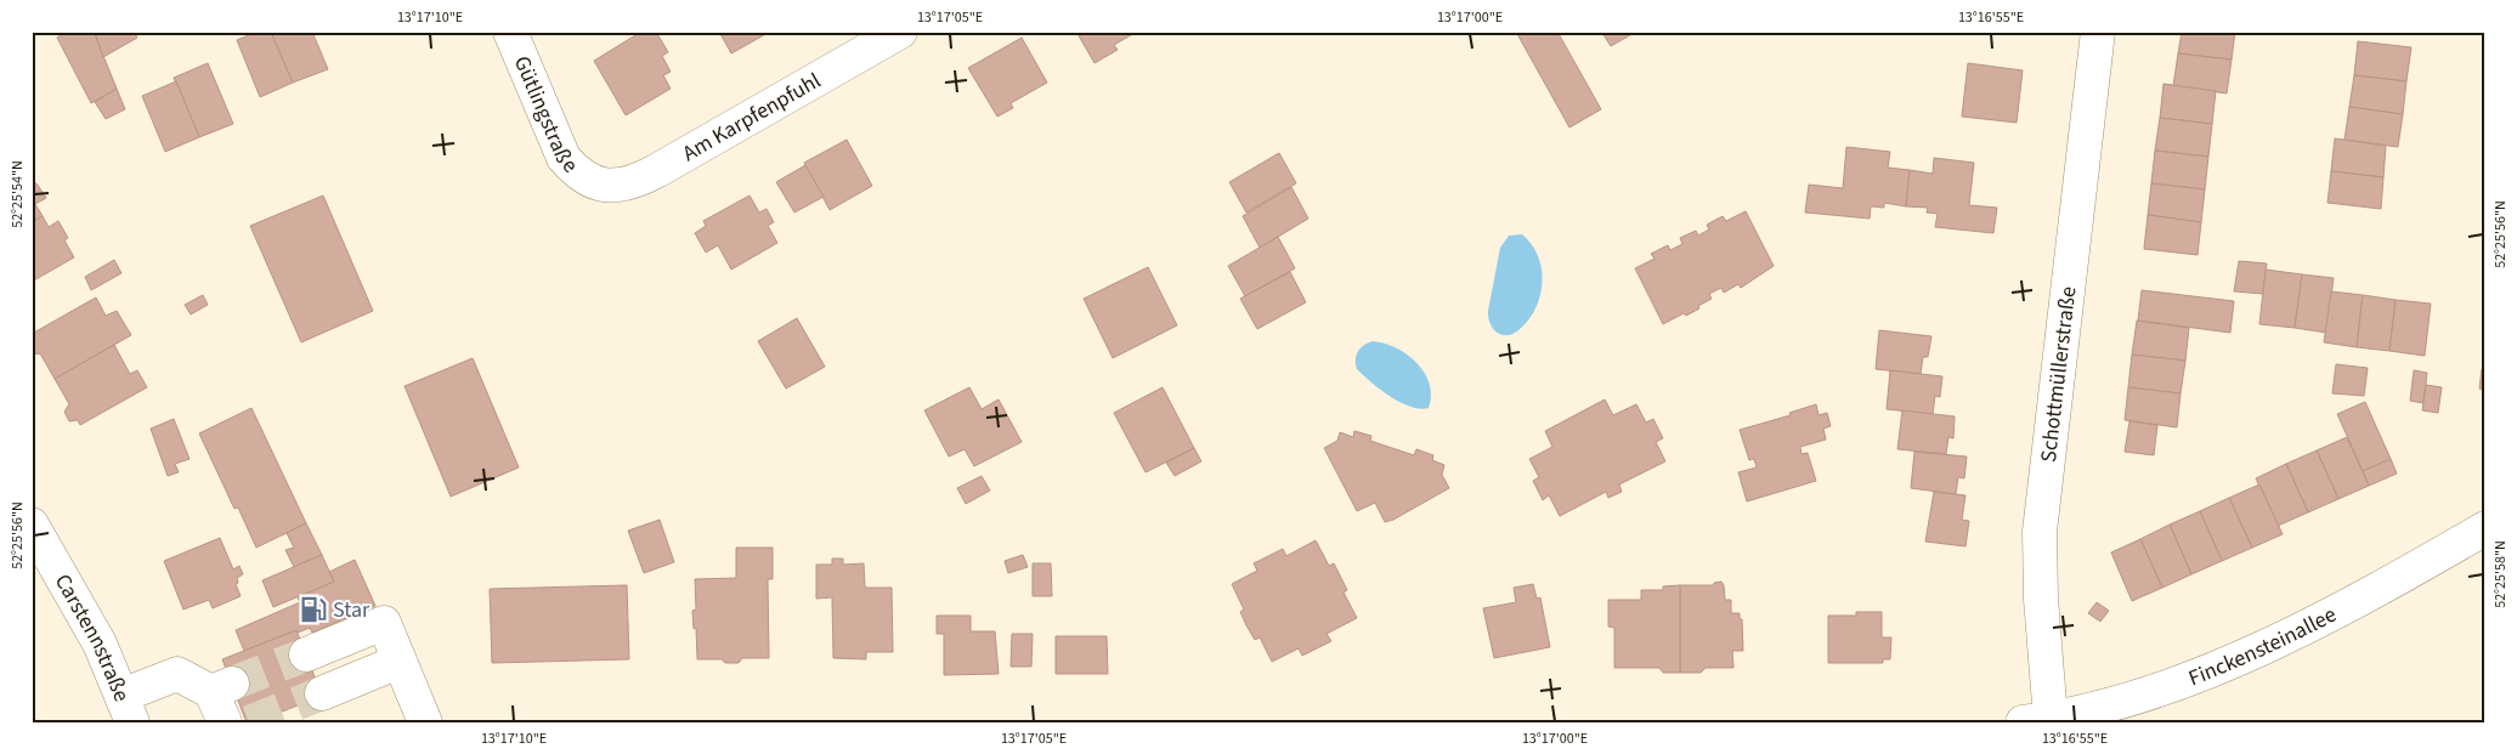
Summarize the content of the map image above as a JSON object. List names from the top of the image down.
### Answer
{
  "streets": {
    "street": [
      "Gütlingstraße",
      "Am Karpfenpfuhl",
      "Schottmüllerstraße",
      "Carstennstraße",
      "Finckensteinallee"
    ]
  },
  "crossings": [
    ["Gütlingstraße", "Am Karpfenpfuhl"],
    ["Schottmüllerstraße", "Finckensteinallee"]
  ],
  "places": {
    "fuel station": ["Star"]
  },
  "coordinates": [
    "13°17'10\"E",
    "13°17'05\"E",
    "13°17'00\"E",
    "13°16'55\"E",
    "52°25'54\"N",
    "52°25'56\"N",
    "52°25'58\"N"
  ]
}
